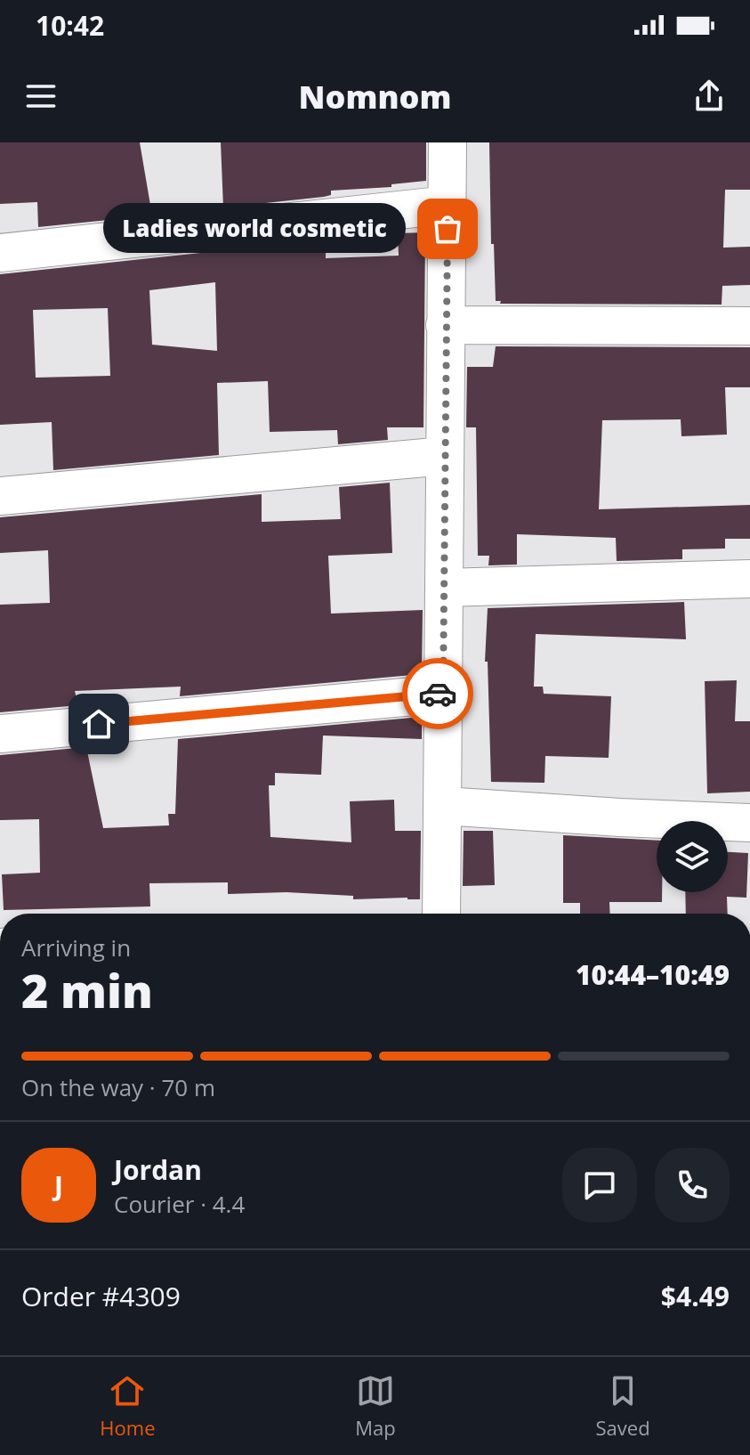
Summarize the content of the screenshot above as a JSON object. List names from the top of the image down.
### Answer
{
  "places": ["Ladies world cosmetic"],
  "page": {
    "status": "10:42",
    "header": "Nomnom",
    "bubble": "Ladies world cosmetic",
    "heading": ["2 min", "Arriving in", "10:44–10:49"],
    "panel": [
      "Jordan",
      "Courier · 4.4",
      "Order #4309",
      "$4.49"
    ],
    "bar": "On the way · 70 m",
    "round": "J",
    "tabs": ["Home", "Map", "Saved"]
  }
}
